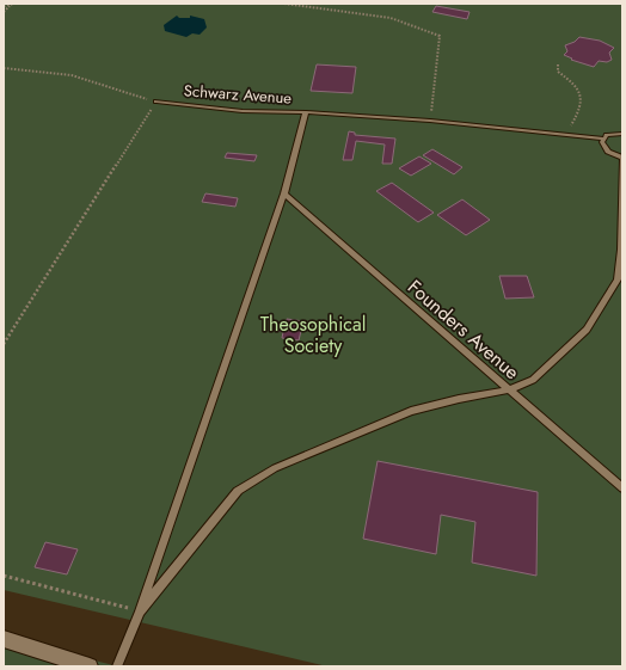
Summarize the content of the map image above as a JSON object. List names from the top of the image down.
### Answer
{
  "streets": {
    "lane": ["Schwarz Avenue", "Founders Avenue"]
  },
  "parks": ["Theosophical Society"]
}
